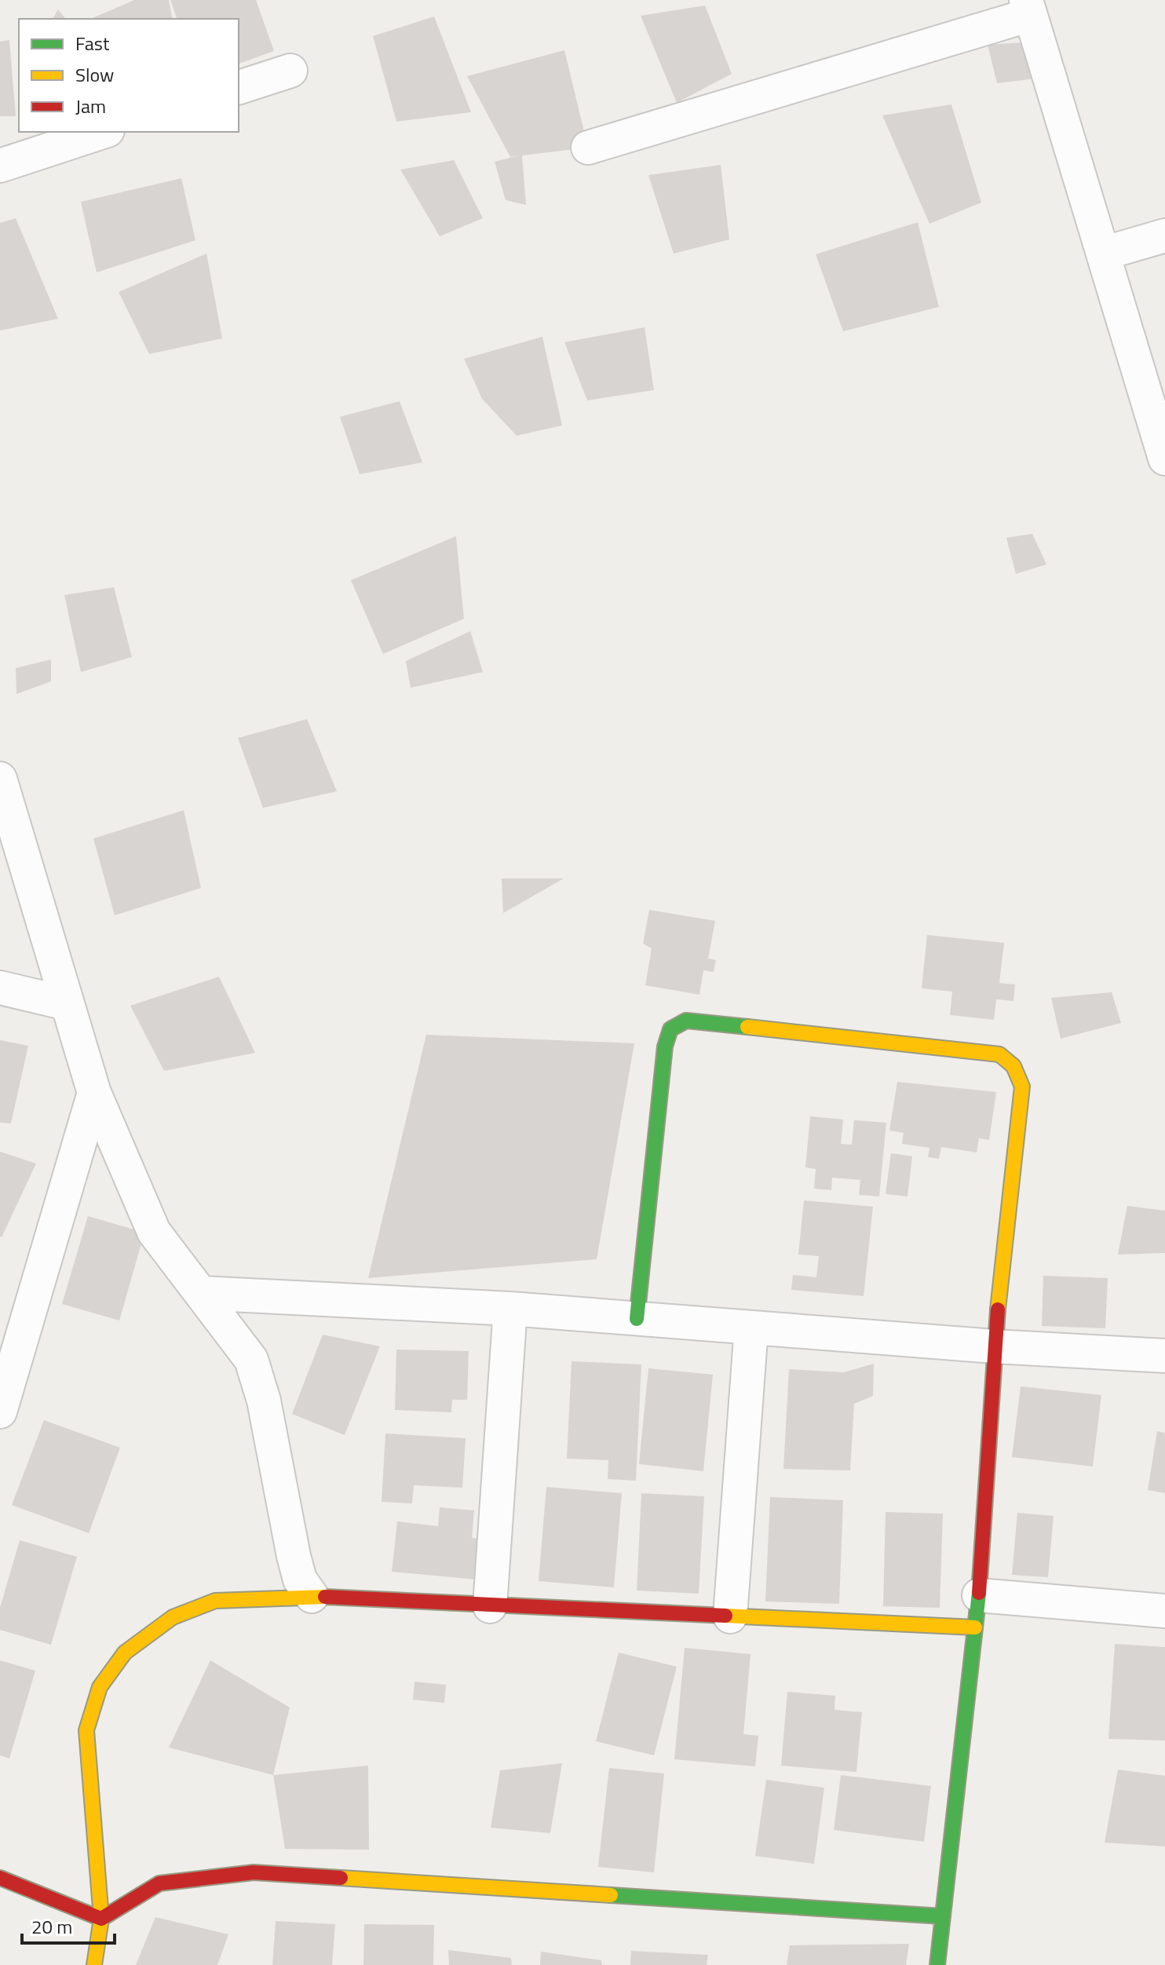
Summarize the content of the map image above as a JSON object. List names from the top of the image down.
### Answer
{
  "legend": ["Fast", "Slow", "Jam"],
  "scale_bar": "20 m"
}
